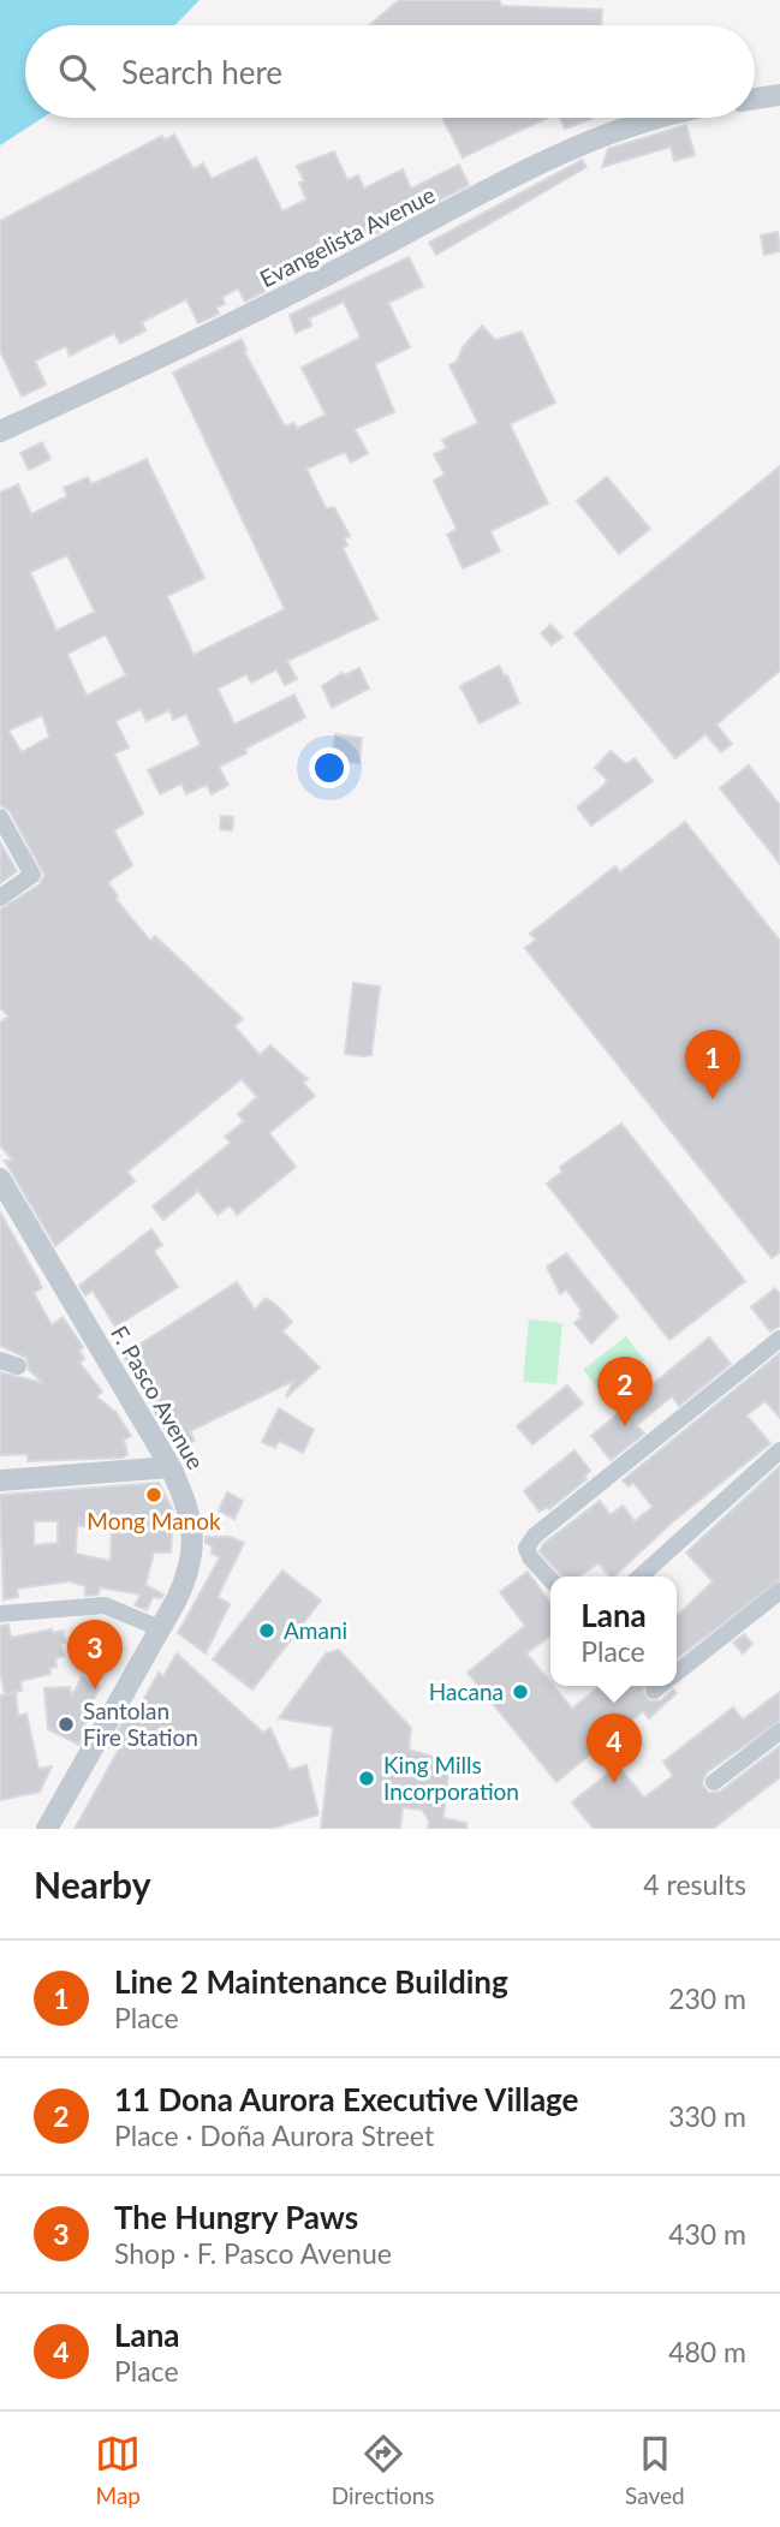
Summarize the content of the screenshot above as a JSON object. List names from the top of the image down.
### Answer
{
  "streets": {
    "street": ["Evangelista Avenue", "F. Pasco Avenue"]
  },
  "places": [
    "Mong Manok",
    "Amani",
    "Hacana",
    "Santolan Fire Station",
    "King Mills Incorporation"
  ],
  "page": {
    "search": "Search here",
    "pins": [
      "1",
      "2",
      "3",
      "4"
    ],
    "popup": ["Lana", "Place"],
    "heading": ["Nearby", "4 results"],
    "list": [
      {
        "mark": "1",
        "name": "Line 2 Maintenance Building",
        "note": "Place",
        "value": "230 m"
      },
      {
        "mark": "2",
        "name": "11 Dona Aurora Executive Village",
        "note": "Place · Doña Aurora Street",
        "value": "330 m"
      },
      {
        "mark": "3",
        "name": "The Hungry Paws",
        "note": "Shop · F. Pasco Avenue",
        "value": "430 m"
      },
      {
        "mark": "4",
        "name": "Lana",
        "note": "Place",
        "value": "480 m"
      }
    ],
    "nav": ["Map", "Directions", "Saved"]
  }
}
